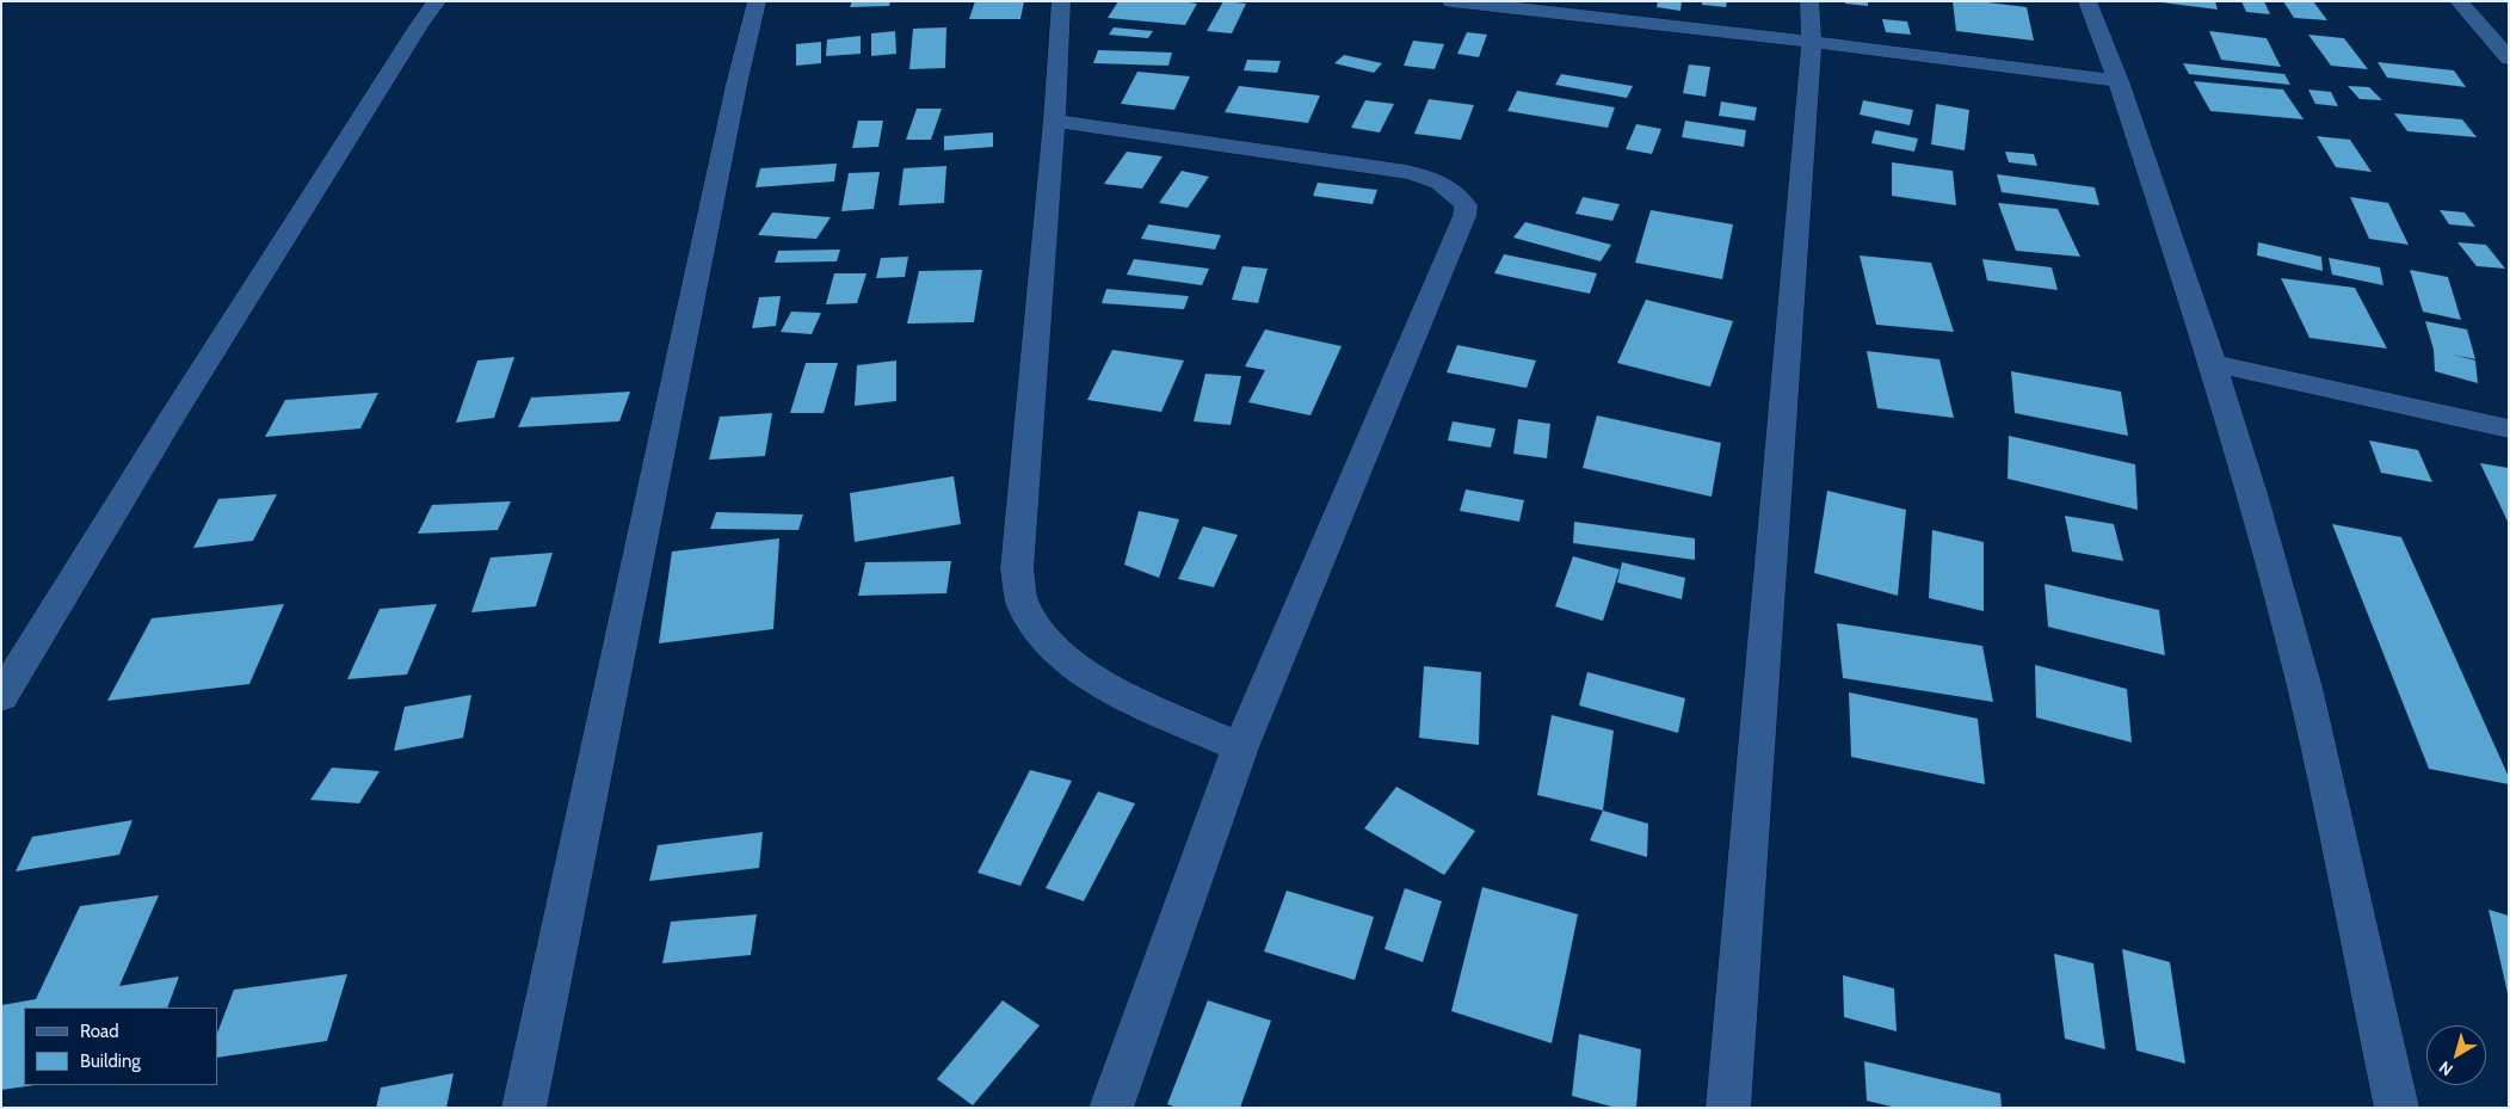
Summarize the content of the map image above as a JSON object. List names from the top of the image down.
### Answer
{
  "legend": ["Road", "Building"],
  "north": "bottom left"
}
